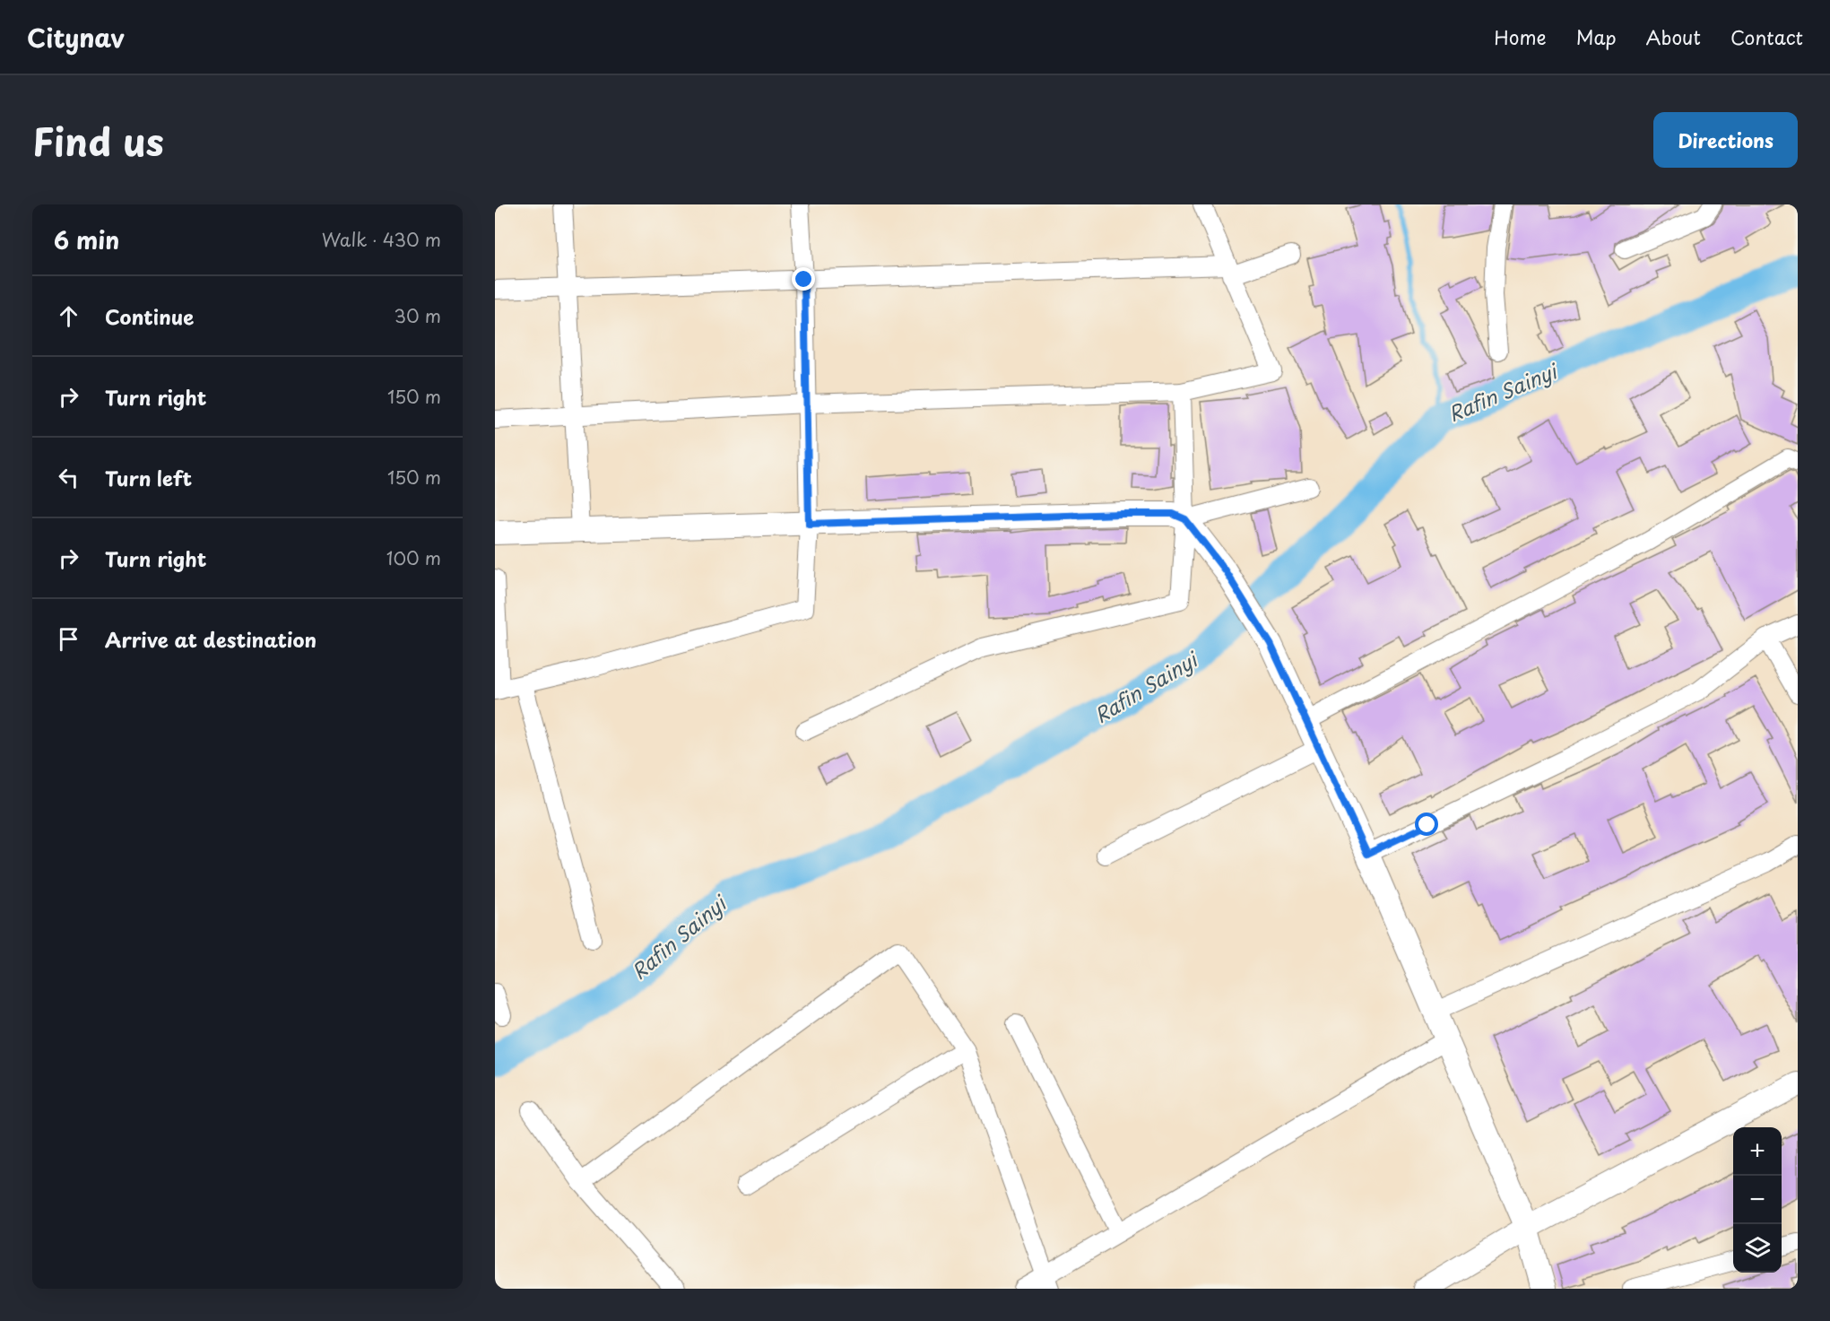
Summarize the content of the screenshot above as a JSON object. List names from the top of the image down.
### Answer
{
  "water": ["Rafin Sainyi"],
  "page": {
    "header": "Citynav",
    "nav": [
      "Home",
      "Map",
      "About",
      "Contact"
    ],
    "title": "Find us",
    "buttons": "Directions",
    "heading": ["6 min", "Walk · 430 m"],
    "list": [
      ["Continue", "30 m"],
      ["Turn right", "150 m"],
      ["Turn left", "150 m"],
      ["Turn right", "100 m"],
      "Arrive at destination"
    ],
    "map_buttons": ["+", "−"]
  }
}
